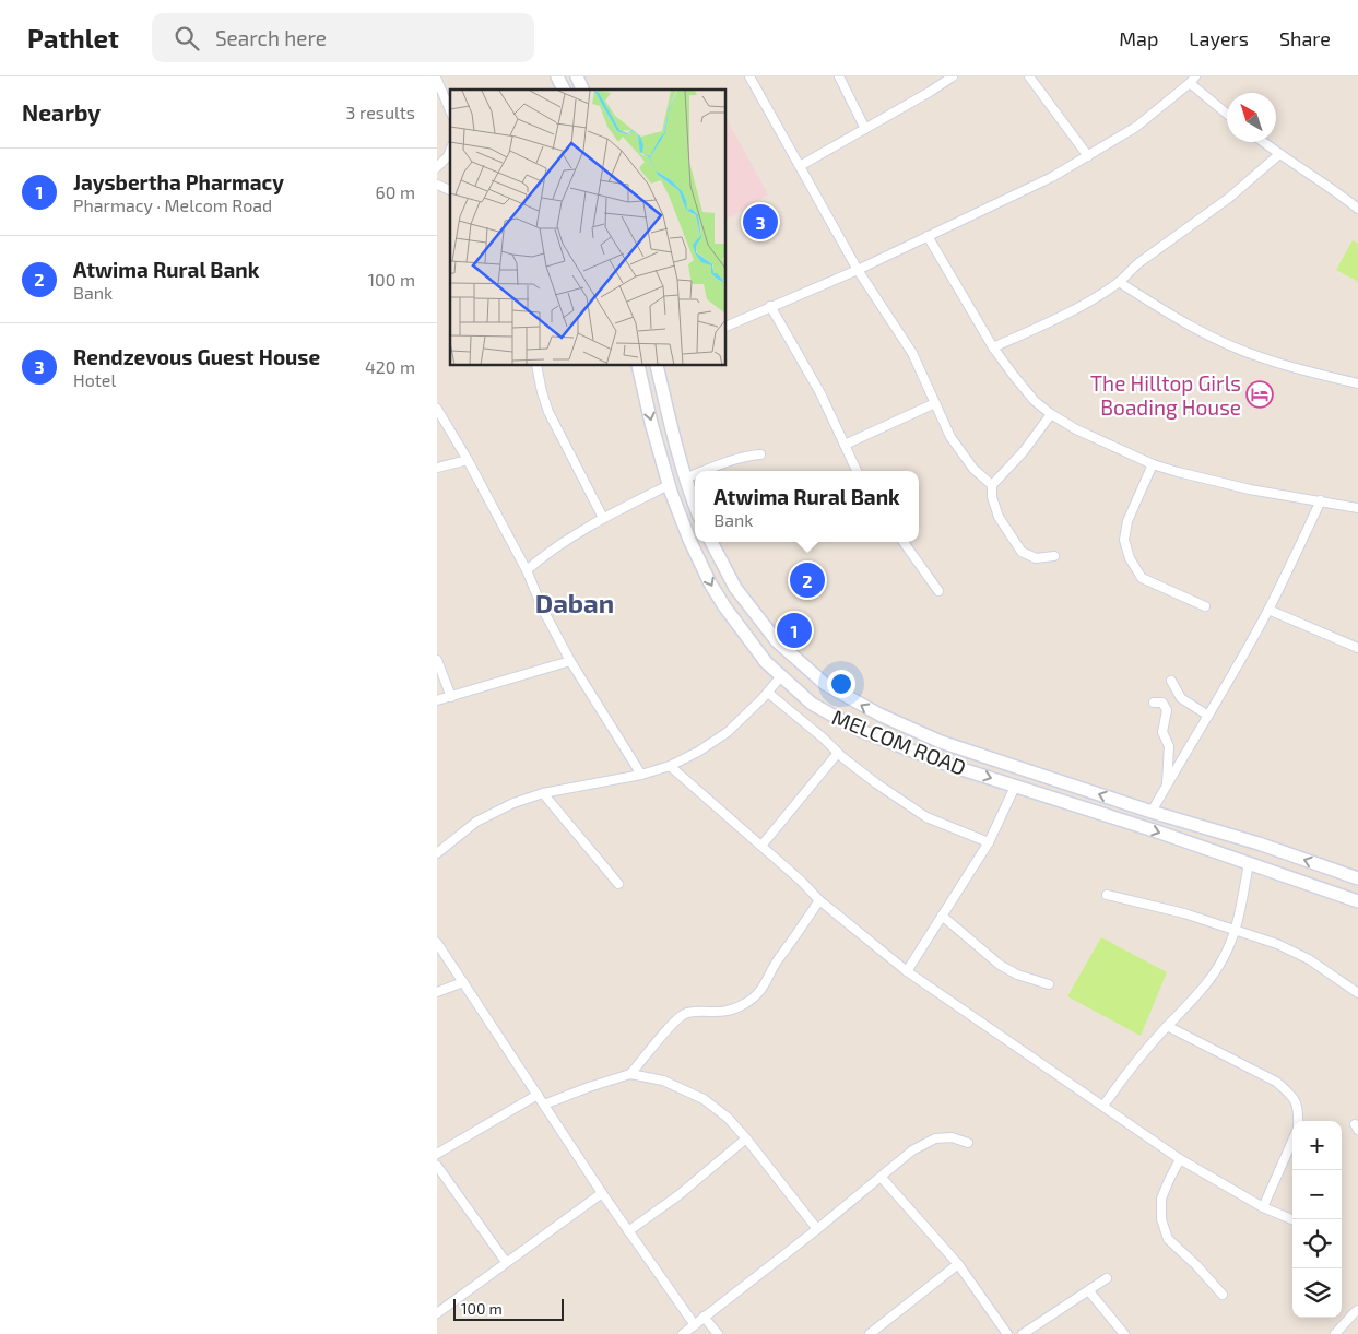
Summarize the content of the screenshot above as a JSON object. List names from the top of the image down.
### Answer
{
  "streets": {
    "main road": ["MELCOM ROAD"]
  },
  "districts": ["Daban"],
  "places": {
    "hotel": ["The Hilltop Girls Boading House"]
  },
  "scale_bar": "100 m",
  "north": "top left",
  "page": {
    "header": "Pathlet",
    "search": "Search here",
    "nav": ["Map", "Layers", "Share"],
    "heading": ["Nearby", "3 results"],
    "list": [
      {
        "mark": "1",
        "name": "Jaysbertha Pharmacy",
        "note": "Pharmacy · Melcom Road",
        "value": "60 m"
      },
      {
        "mark": "2",
        "name": "Atwima Rural Bank",
        "note": "Bank",
        "value": "100 m"
      },
      {
        "mark": "3",
        "name": "Rendzevous Guest House",
        "note": "Hotel",
        "value": "420 m"
      }
    ],
    "pins": ["3", "2", "1"],
    "popup": ["Atwima Rural Bank", "Bank"],
    "map_buttons": ["+", "−"],
    "scale": "100 m"
  }
}
